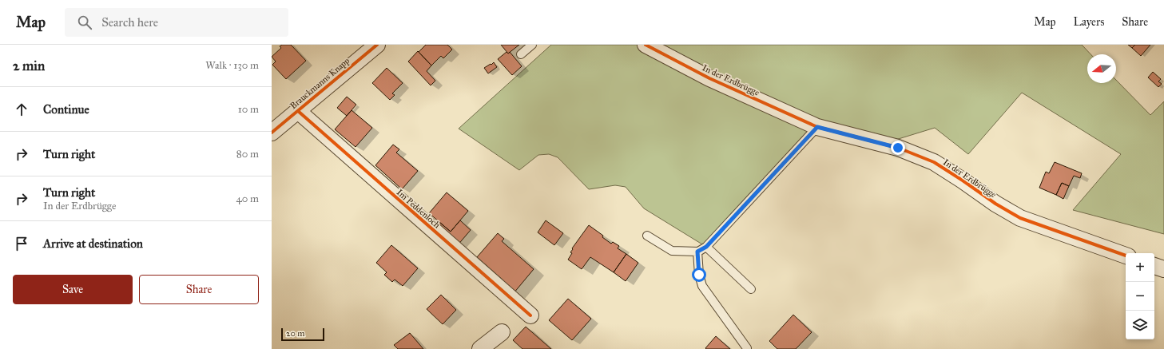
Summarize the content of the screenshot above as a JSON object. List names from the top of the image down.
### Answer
{
  "streets": {
    "street": ["In der Erdbrügge", "Brauckmanns Knapp", "Im Peddenloch"]
  },
  "crossings": [
    ["Brauckmanns Knapp", "Im Peddenloch"]
  ],
  "scale_bar": "20 m",
  "north": "left",
  "page": {
    "header": "Map",
    "search": "Search here",
    "nav": ["Map", "Layers", "Share"],
    "heading": ["2 min", "Walk · 130 m"],
    "list": [
      ["Continue", "10 m"],
      ["Turn right", "80 m"],
      ["Turn right", "In der Erdbrügge", "40 m"],
      "Arrive at destination"
    ],
    "map_buttons": ["+", "−"],
    "buttons": ["Save", "Share"],
    "scale": "20 m"
  }
}
